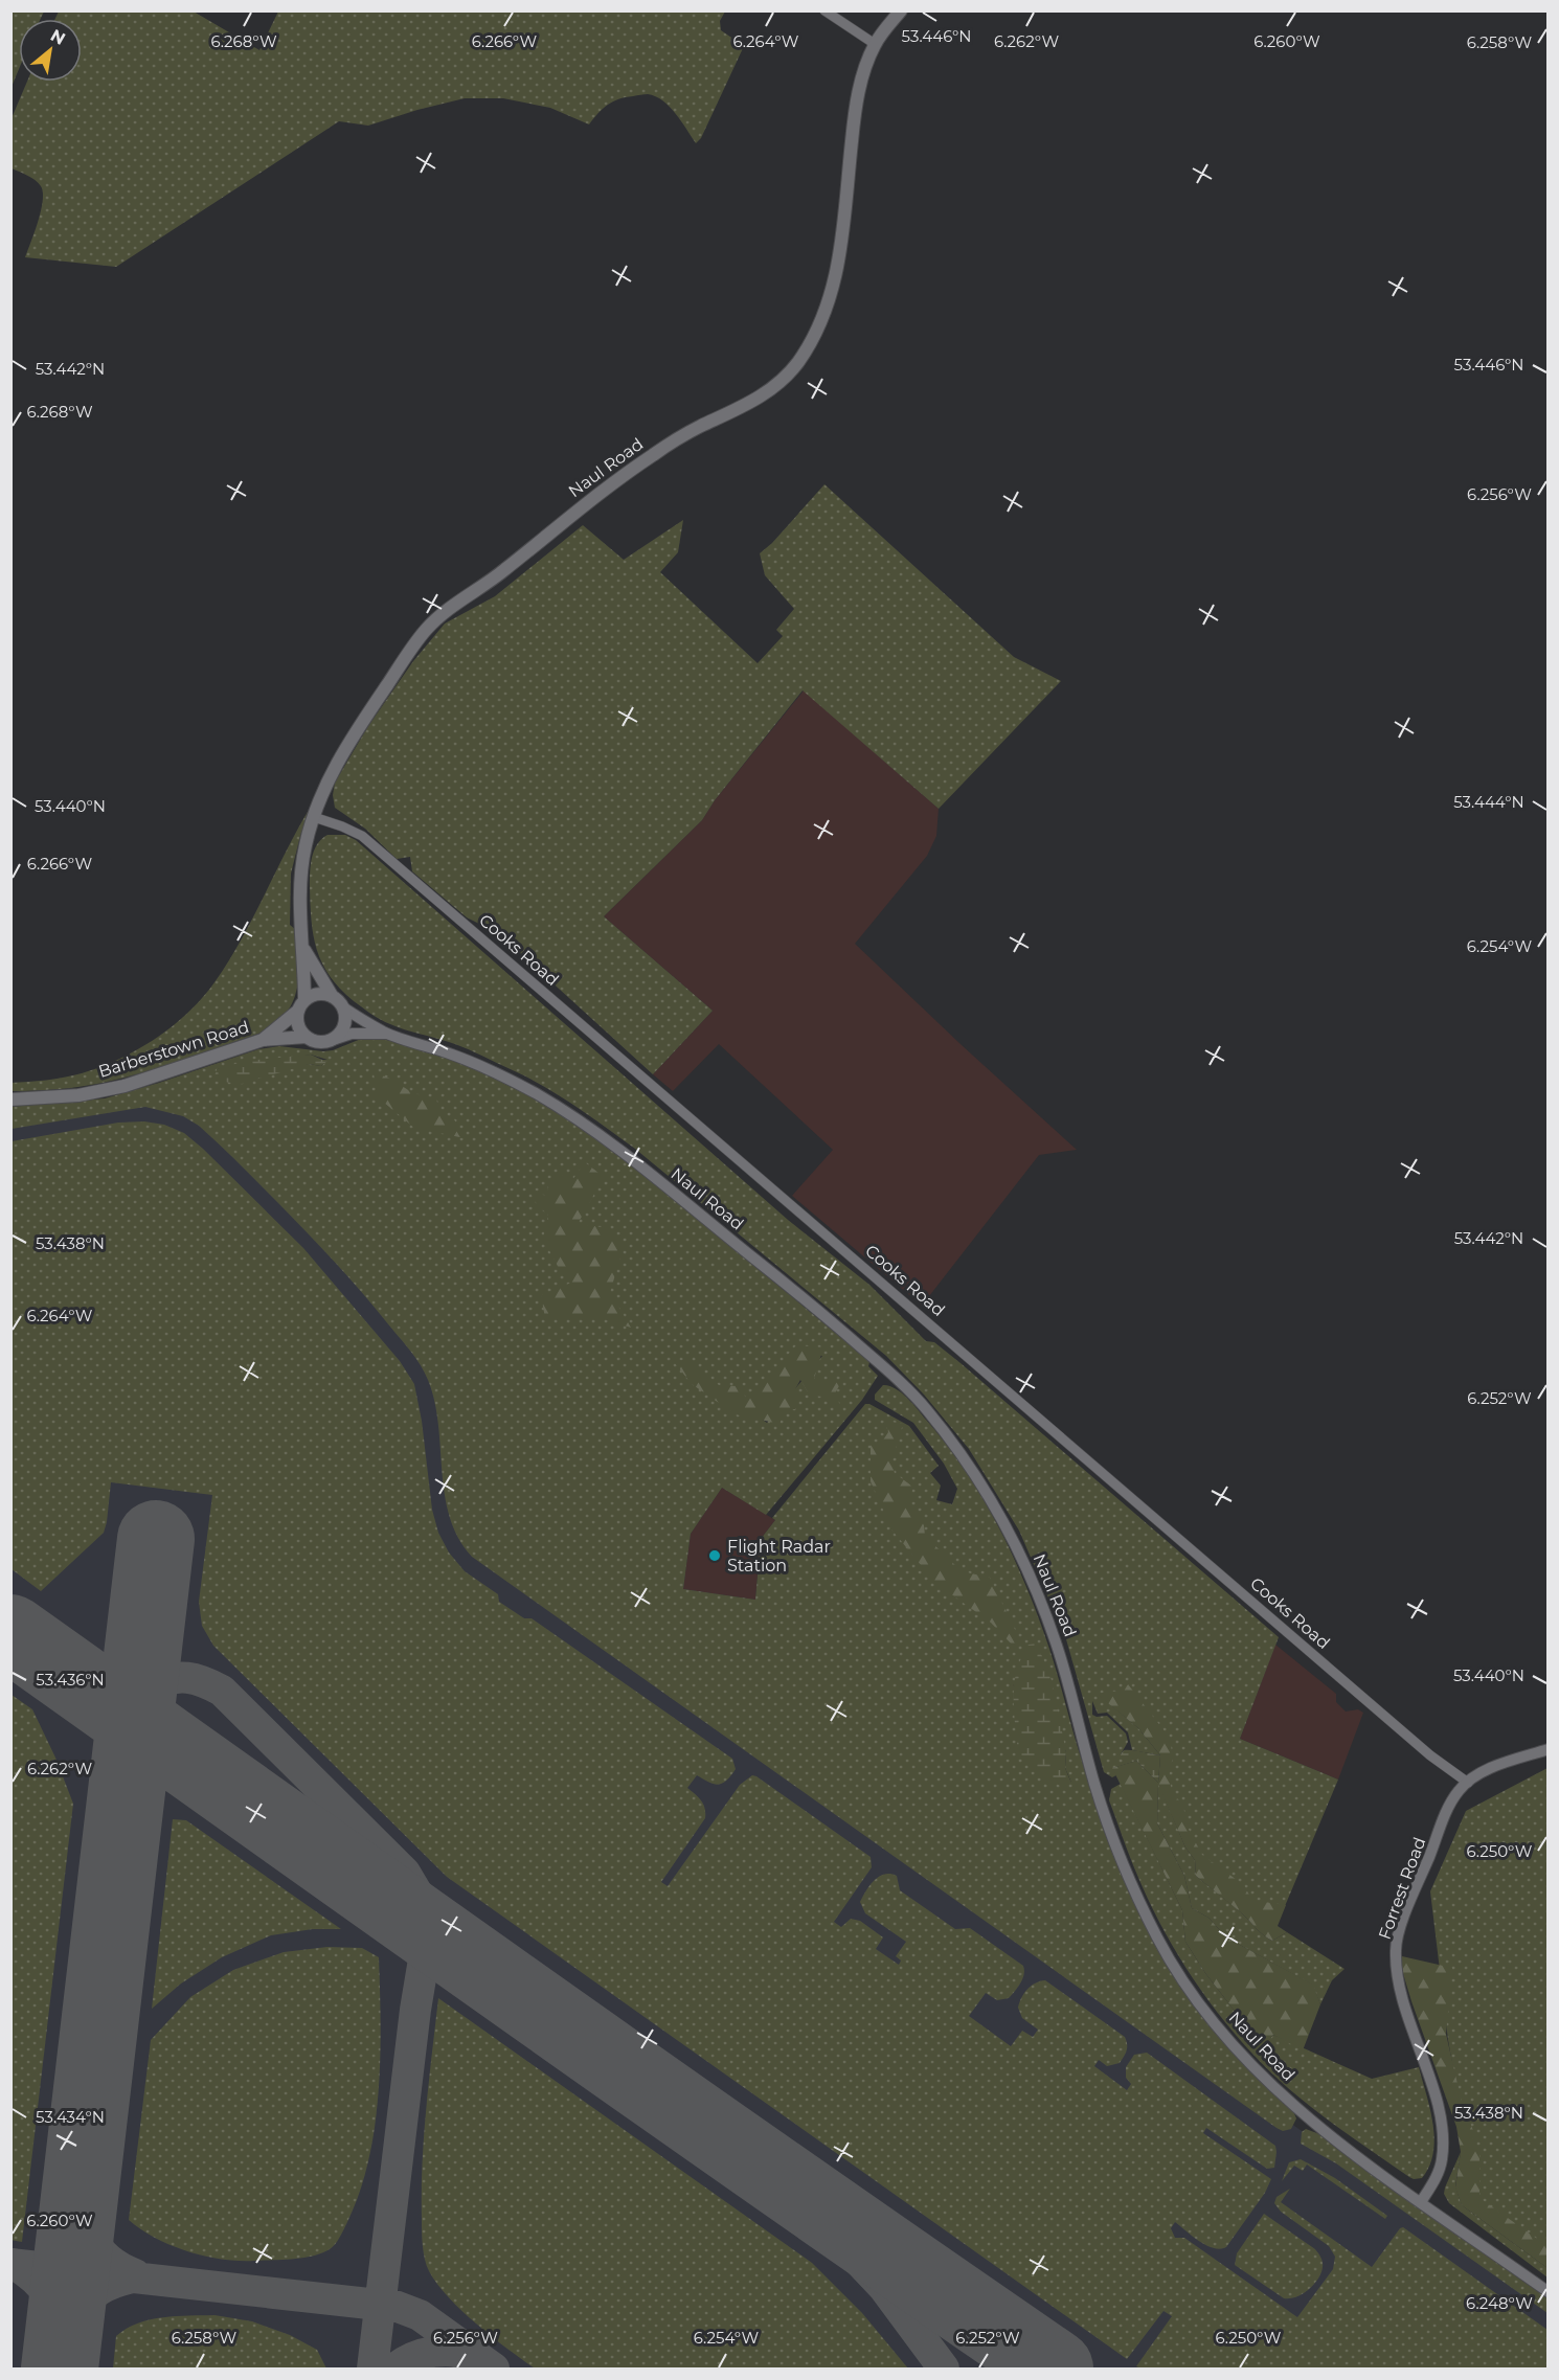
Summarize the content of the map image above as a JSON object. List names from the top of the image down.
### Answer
{
  "streets": {
    "main road": ["Naul Road", "Barberstown Road"],
    "street": ["Cooks Road", "Forrest Road"]
  },
  "crossings": [
    ["Naul Road", "Cooks Road"],
    ["Naul Road", "Barberstown Road"],
    ["Naul Road", "Forrest Road"],
    ["Cooks Road", "Forrest Road"]
  ],
  "places": ["Flight Radar Station"],
  "north": "top right",
  "coordinates": [
    "53.446°N",
    "6.262°W",
    "6.260°W",
    "6.268°W",
    "6.266°W",
    "6.264°W",
    "6.258°W",
    "53.442°N",
    "6.256°W",
    "53.444°N",
    "53.440°N",
    "6.254°W",
    "53.438°N",
    "6.252°W",
    "53.436°N",
    "6.250°W",
    "53.434°N",
    "6.248°W"
  ]
}
